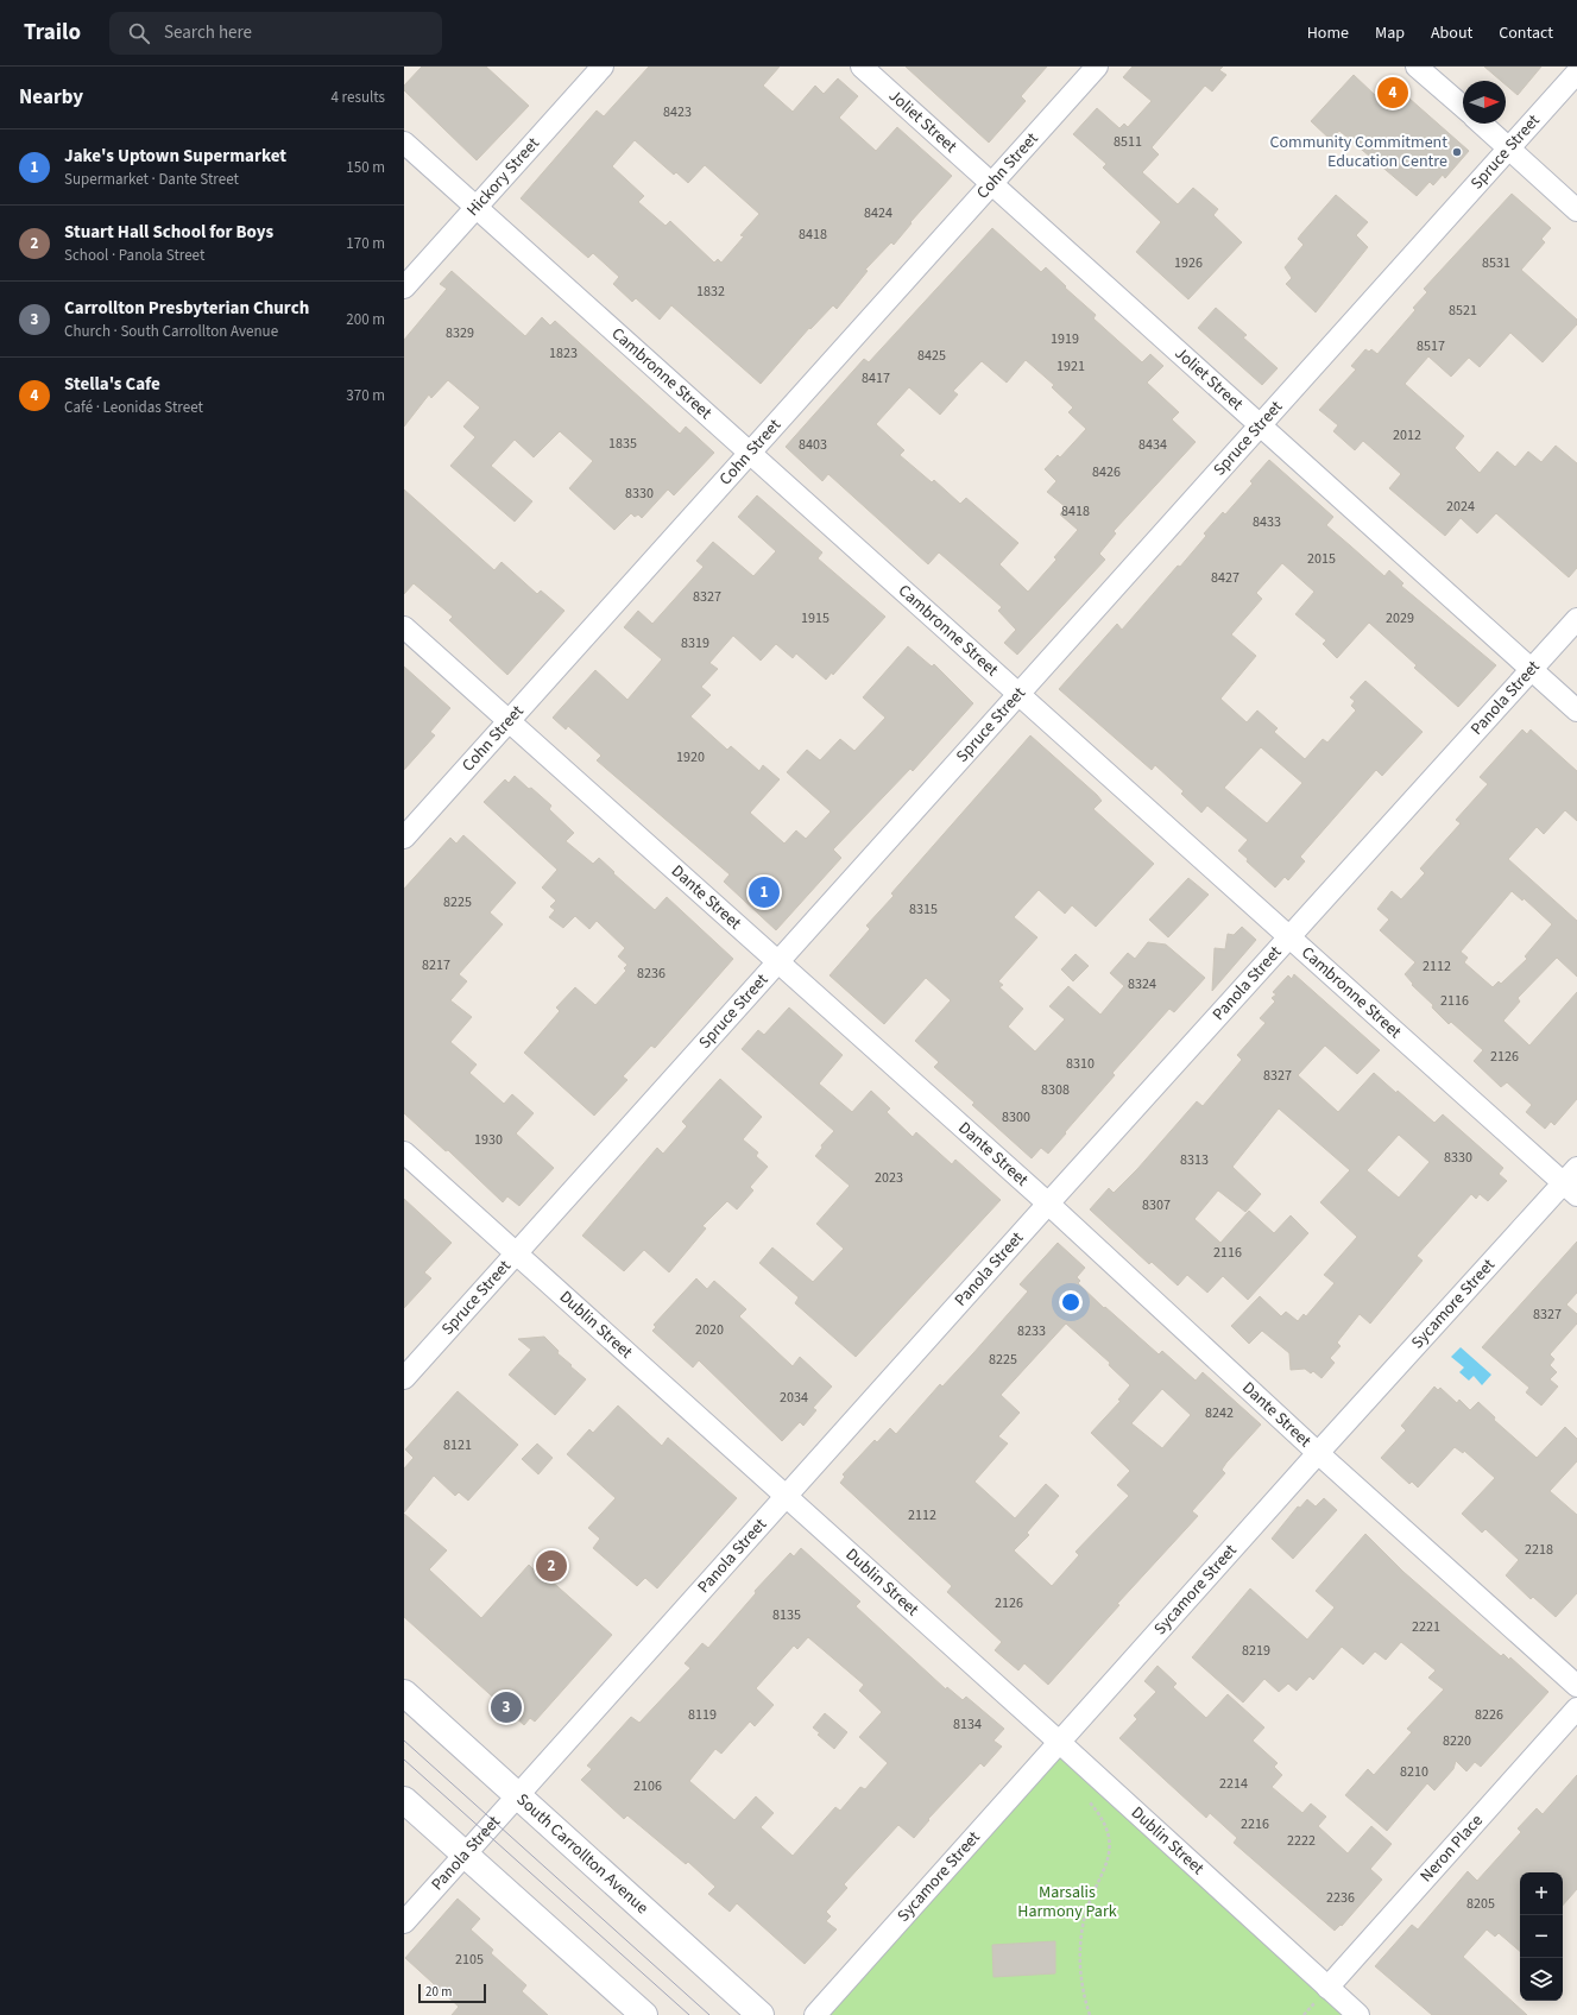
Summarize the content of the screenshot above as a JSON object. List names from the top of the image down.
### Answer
{
  "streets": {
    "main road": ["South Carrollton Avenue"],
    "street": [
      "Joliet Street",
      "Spruce Street",
      "Cohn Street",
      "Hickory Street",
      "Cambronne Street",
      "Panola Street",
      "Dante Street",
      "Sycamore Street",
      "Dublin Street",
      "Neron Place"
    ]
  },
  "crossings": [
    ["Joliet Street", "Spruce Street"],
    ["Joliet Street", "Cohn Street"],
    ["Joliet Street", "Panola Street"],
    ["Spruce Street", "Cambronne Street"],
    ["Spruce Street", "Dante Street"],
    ["Spruce Street", "Dublin Street"],
    ["Cohn Street", "Cambronne Street"],
    ["Cohn Street", "Dante Street"],
    ["Hickory Street", "Cambronne Street"],
    ["Cambronne Street", "Panola Street"],
    ["Cambronne Street", "Sycamore Street"],
    ["Panola Street", "Dante Street"],
    ["Panola Street", "Dublin Street"],
    ["Panola Street", "South Carrollton Avenue"],
    ["Dante Street", "Sycamore Street"],
    ["Sycamore Street", "Dublin Street"],
    ["Dublin Street", "Neron Place"]
  ],
  "parks": ["Marsalis Harmony Park"],
  "places": ["Community Commitment Education Centre"],
  "house_numbers": [
    "8423",
    "8511",
    "8424",
    "8418",
    "1926",
    "8531",
    "1832",
    "8521",
    "8329",
    "1919",
    "8517",
    "1823",
    "8425",
    "1921",
    "8417",
    "2012",
    "1835",
    "8403",
    "8434",
    "8426",
    "8330",
    "2024",
    "8418",
    "8433",
    "2015",
    "8427",
    "8327",
    "1915",
    "2029",
    "8319",
    "1920",
    "8225",
    "8315",
    "8217",
    "2112",
    "8236",
    "8324",
    "2116",
    "2126",
    "8310",
    "8327",
    "8308",
    "8300",
    "1930",
    "8330",
    "8313",
    "2023",
    "8307",
    "2116",
    "8327",
    "2020",
    "8233",
    "8225",
    "2034",
    "8242",
    "8121",
    "2112",
    "2218",
    "2126",
    "8135",
    "2221",
    "8219",
    "8119",
    "8226",
    "8134",
    "8220",
    "8210",
    "2214",
    "2106",
    "2216",
    "2222",
    "2236",
    "8205",
    "2105"
  ],
  "scale_bar": "20 m",
  "north": "right",
  "page": {
    "header": "Trailo",
    "search": "Search here",
    "nav": [
      "Home",
      "Map",
      "About",
      "Contact"
    ],
    "heading": ["Nearby", "4 results"],
    "pins": [
      "4",
      "1",
      "2",
      "3"
    ],
    "list": [
      {
        "mark": "1",
        "name": "Jake's Uptown Supermarket",
        "note": "Supermarket · Dante Street",
        "value": "150 m"
      },
      {
        "mark": "2",
        "name": "Stuart Hall School for Boys",
        "note": "School · Panola Street",
        "value": "170 m"
      },
      {
        "mark": "3",
        "name": "Carrollton Presbyterian Church",
        "note": "Church · South Carrollton Avenue",
        "value": "200 m"
      },
      {
        "mark": "4",
        "name": "Stella's Cafe",
        "note": "Café · Leonidas Street",
        "value": "370 m"
      }
    ],
    "map_buttons": ["+", "−"],
    "scale": "20 m"
  }
}
